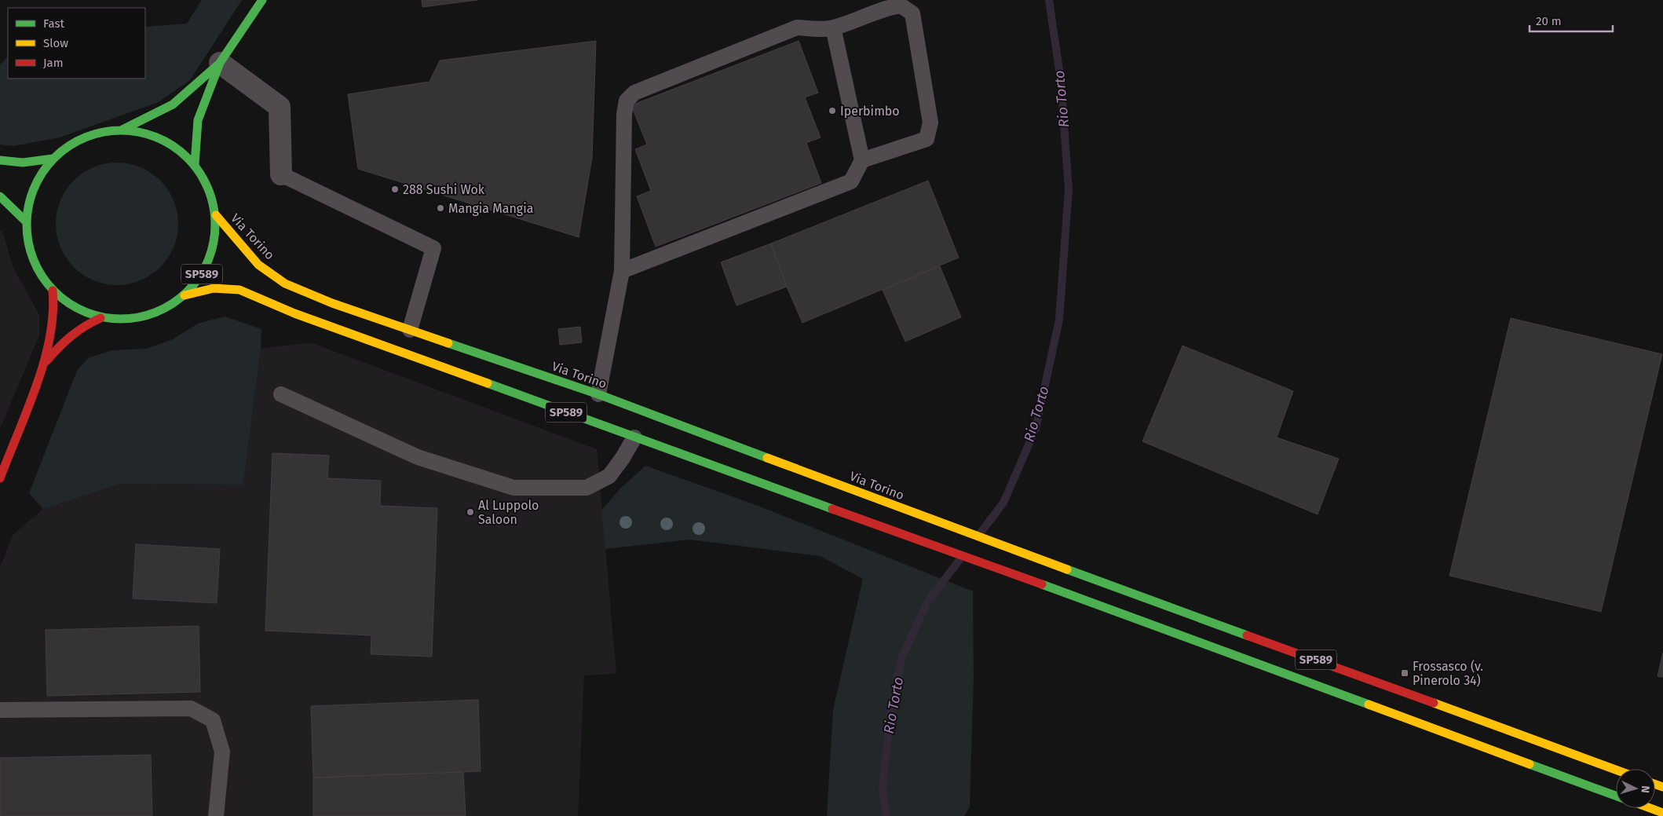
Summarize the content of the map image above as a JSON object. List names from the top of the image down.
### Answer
{
  "streets": {
    "main road": ["Via Torino", "SP589"]
  },
  "crossings": [
    ["Via Torino", "SP589"]
  ],
  "water": ["Rio Torto"],
  "places": {
    "other": [
      "Iperbimbo",
      "288 Sushi Wok",
      "Mangia Mangia",
      "Al Luppolo Saloon"
    ],
    "transit": ["Frossasco (v. Pinerolo 34)"]
  },
  "legend": ["Fast", "Slow", "Jam"],
  "scale_bar": "20 m",
  "north": "right"
}
